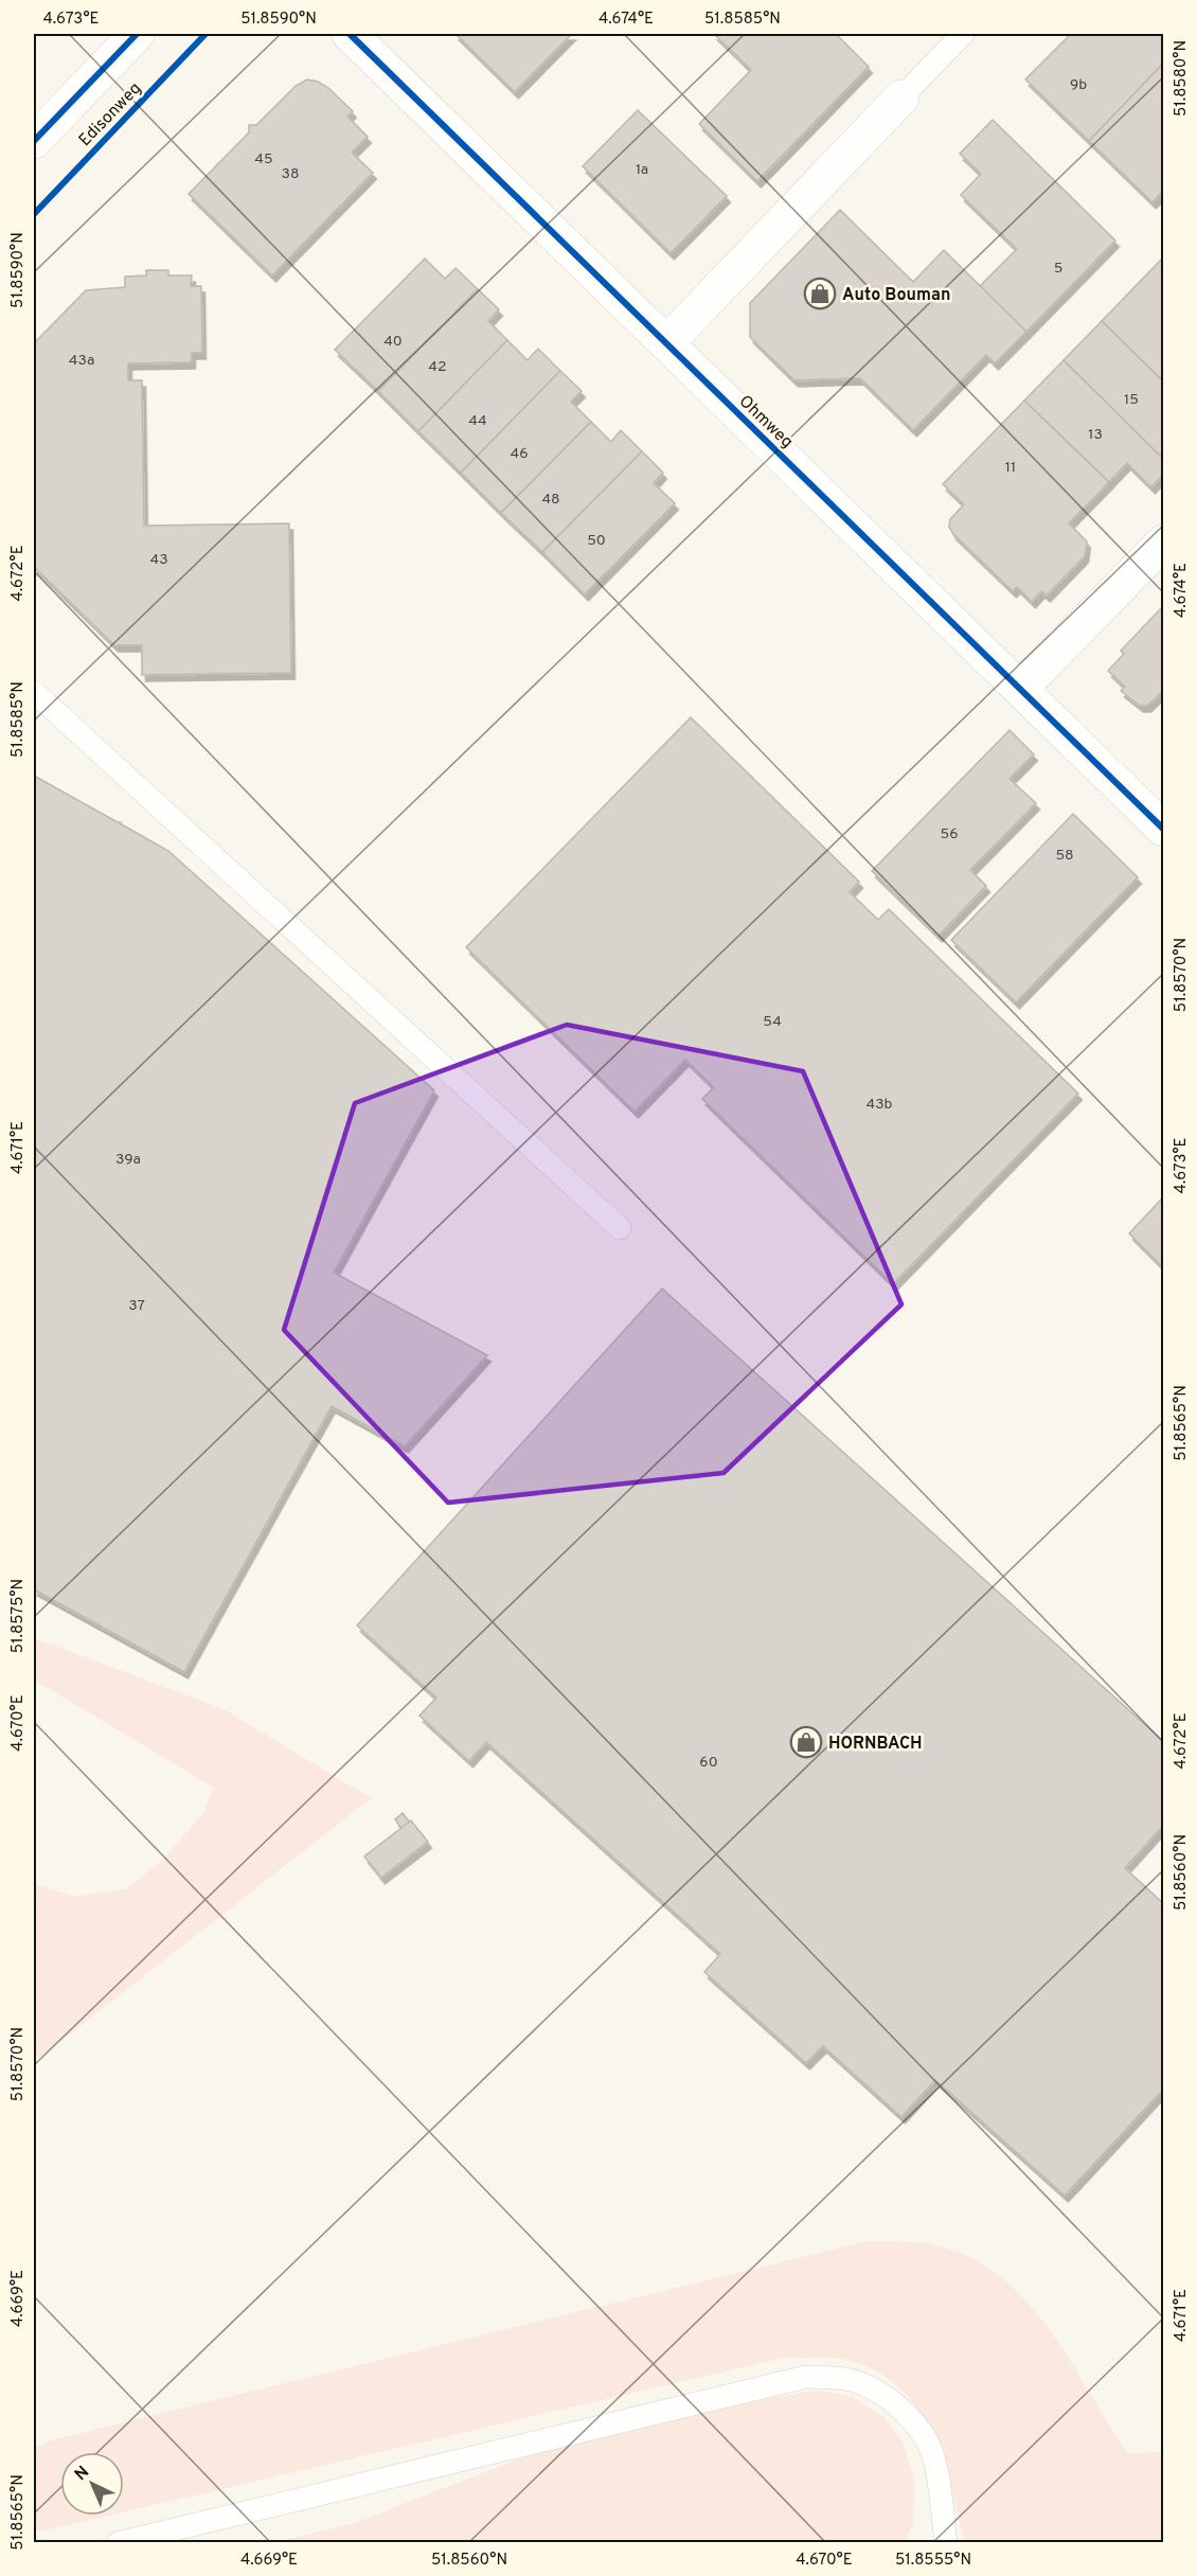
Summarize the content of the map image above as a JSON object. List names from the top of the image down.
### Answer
{
  "streets": {
    "street": ["Edisonweg", "Ohmweg"]
  },
  "places": {
    "shop": ["Auto Bouman", "HORNBACH"]
  },
  "house_numbers": [
    "9b",
    "45",
    "1a",
    "38",
    "5",
    "40",
    "43a",
    "42",
    "15",
    "44",
    "13",
    "46",
    "11",
    "48",
    "50",
    "43",
    "56",
    "58",
    "54",
    "43b",
    "39a",
    "37",
    "60"
  ],
  "north": "top left",
  "coordinates": [
    "4.673°E",
    "51.8590°N",
    "4.674°E",
    "51.8585°N",
    "51.8580°N",
    "4.672°E",
    "51.8570°N",
    "4.671°E",
    "51.8565°N",
    "51.8575°N",
    "4.670°E",
    "51.8560°N",
    "4.669°E",
    "51.8555°N"
  ]
}
